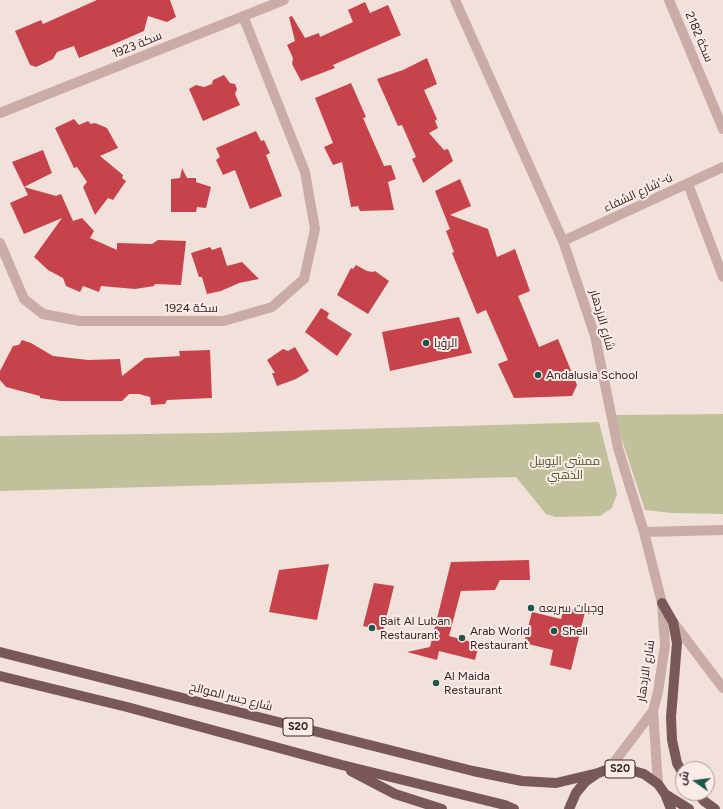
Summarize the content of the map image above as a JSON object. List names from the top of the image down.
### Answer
{
  "streets": {
    "main road": ["شارع جسر الموالح", "S20"],
    "street": [
      "سكة 2182",
      "سكة 1923",
      "شارع الشفاء'-ú",
      "سكة 1924",
      "شارع الازدهار"
    ]
  },
  "crossings": [
    ["سكة 1923", "سكة 1924"],
    ["شارع الشفاء'-ú", "شارع الازدهار"],
    ["شارع الازدهار", "S20"],
    ["شارع جسر الموالح", "S20"]
  ],
  "parks": ["ممشى اليوبيل الذهبي"],
  "places": [
    "الرؤيا",
    "Andalusia School",
    "وجبات سريعه",
    "Bait Al Luban Restaurant",
    "Shell",
    "Arab World Restaurant",
    "Al Maida Restaurant"
  ],
  "north": "left"
}
